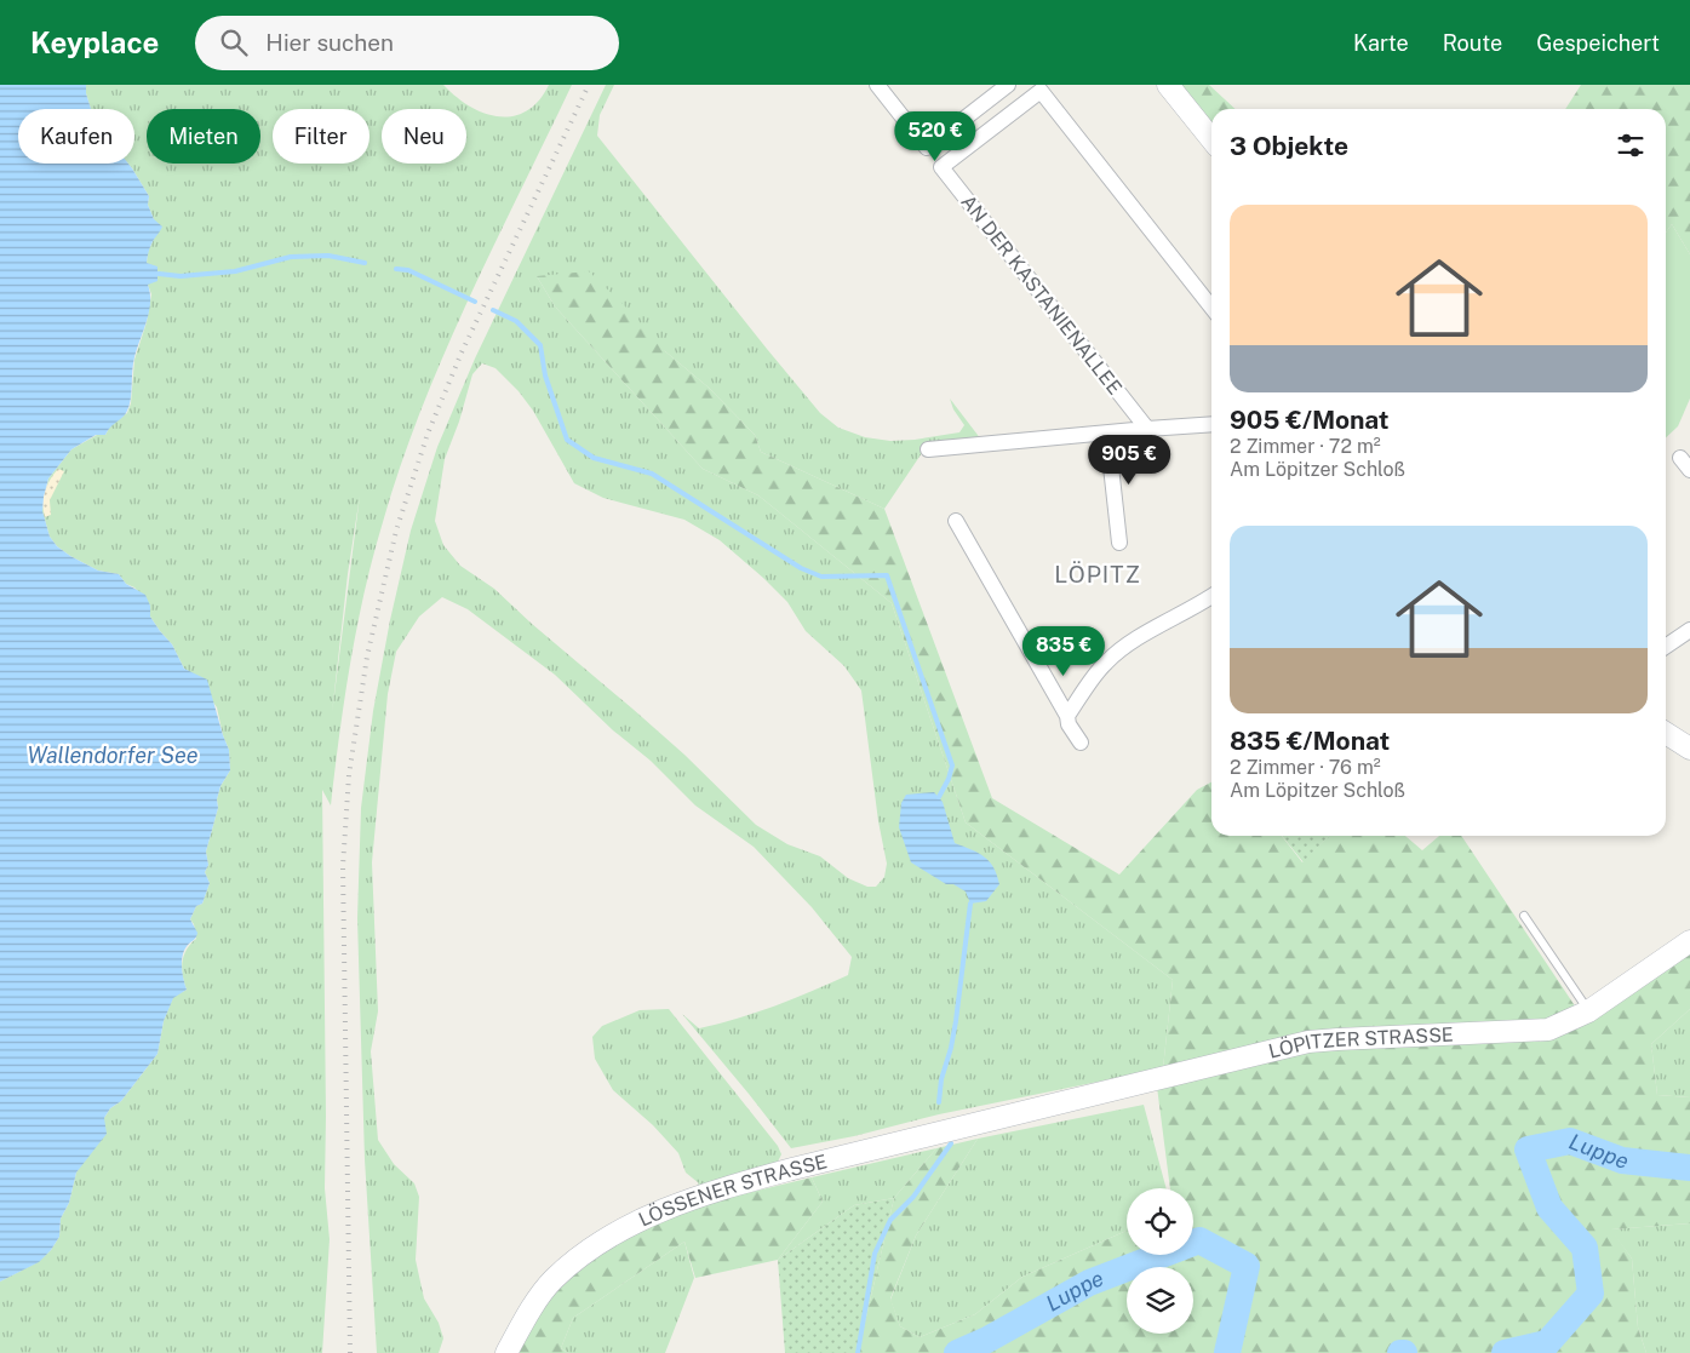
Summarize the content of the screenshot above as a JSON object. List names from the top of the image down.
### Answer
{
  "streets": {
    "street": ["AN DER KASTANIENALLEE", "LÖPITZER STRASSE", "LÖSSENER STRASSE"]
  },
  "crossings": [
    ["LÖPITZER STRASSE", "LÖSSENER STRASSE"]
  ],
  "districts": ["LÖPITZ"],
  "water": ["Wallendorfer See", "Luppe"],
  "page": {
    "header": "Keyplace",
    "search": "Hier suchen",
    "nav": ["Karte", "Route", "Gespeichert"],
    "chip": [
      "Kaufen",
      "Mieten",
      "Filter",
      "Neu"
    ],
    "heading": "3 Objekte",
    "price": ["520 €", "905 €", "835 €"],
    "list": [
      {
        "name": "905 €/Monat",
        "note": "2 Zimmer · 72 m² · Am Löpitzer Schloß"
      },
      {
        "name": "835 €/Monat",
        "note": "2 Zimmer · 76 m² · Am Löpitzer Schloß"
      }
    ]
  }
}
